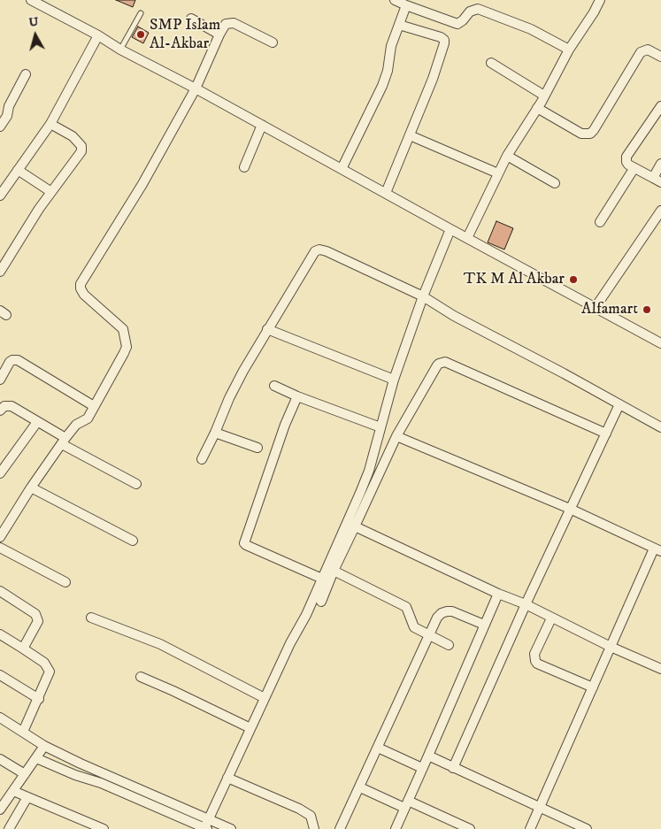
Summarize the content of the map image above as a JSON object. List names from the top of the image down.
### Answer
{
  "places": ["SMP Islam Al-Akbar", "TK M Al Akbar", "Alfamart"],
  "north": "top"
}
